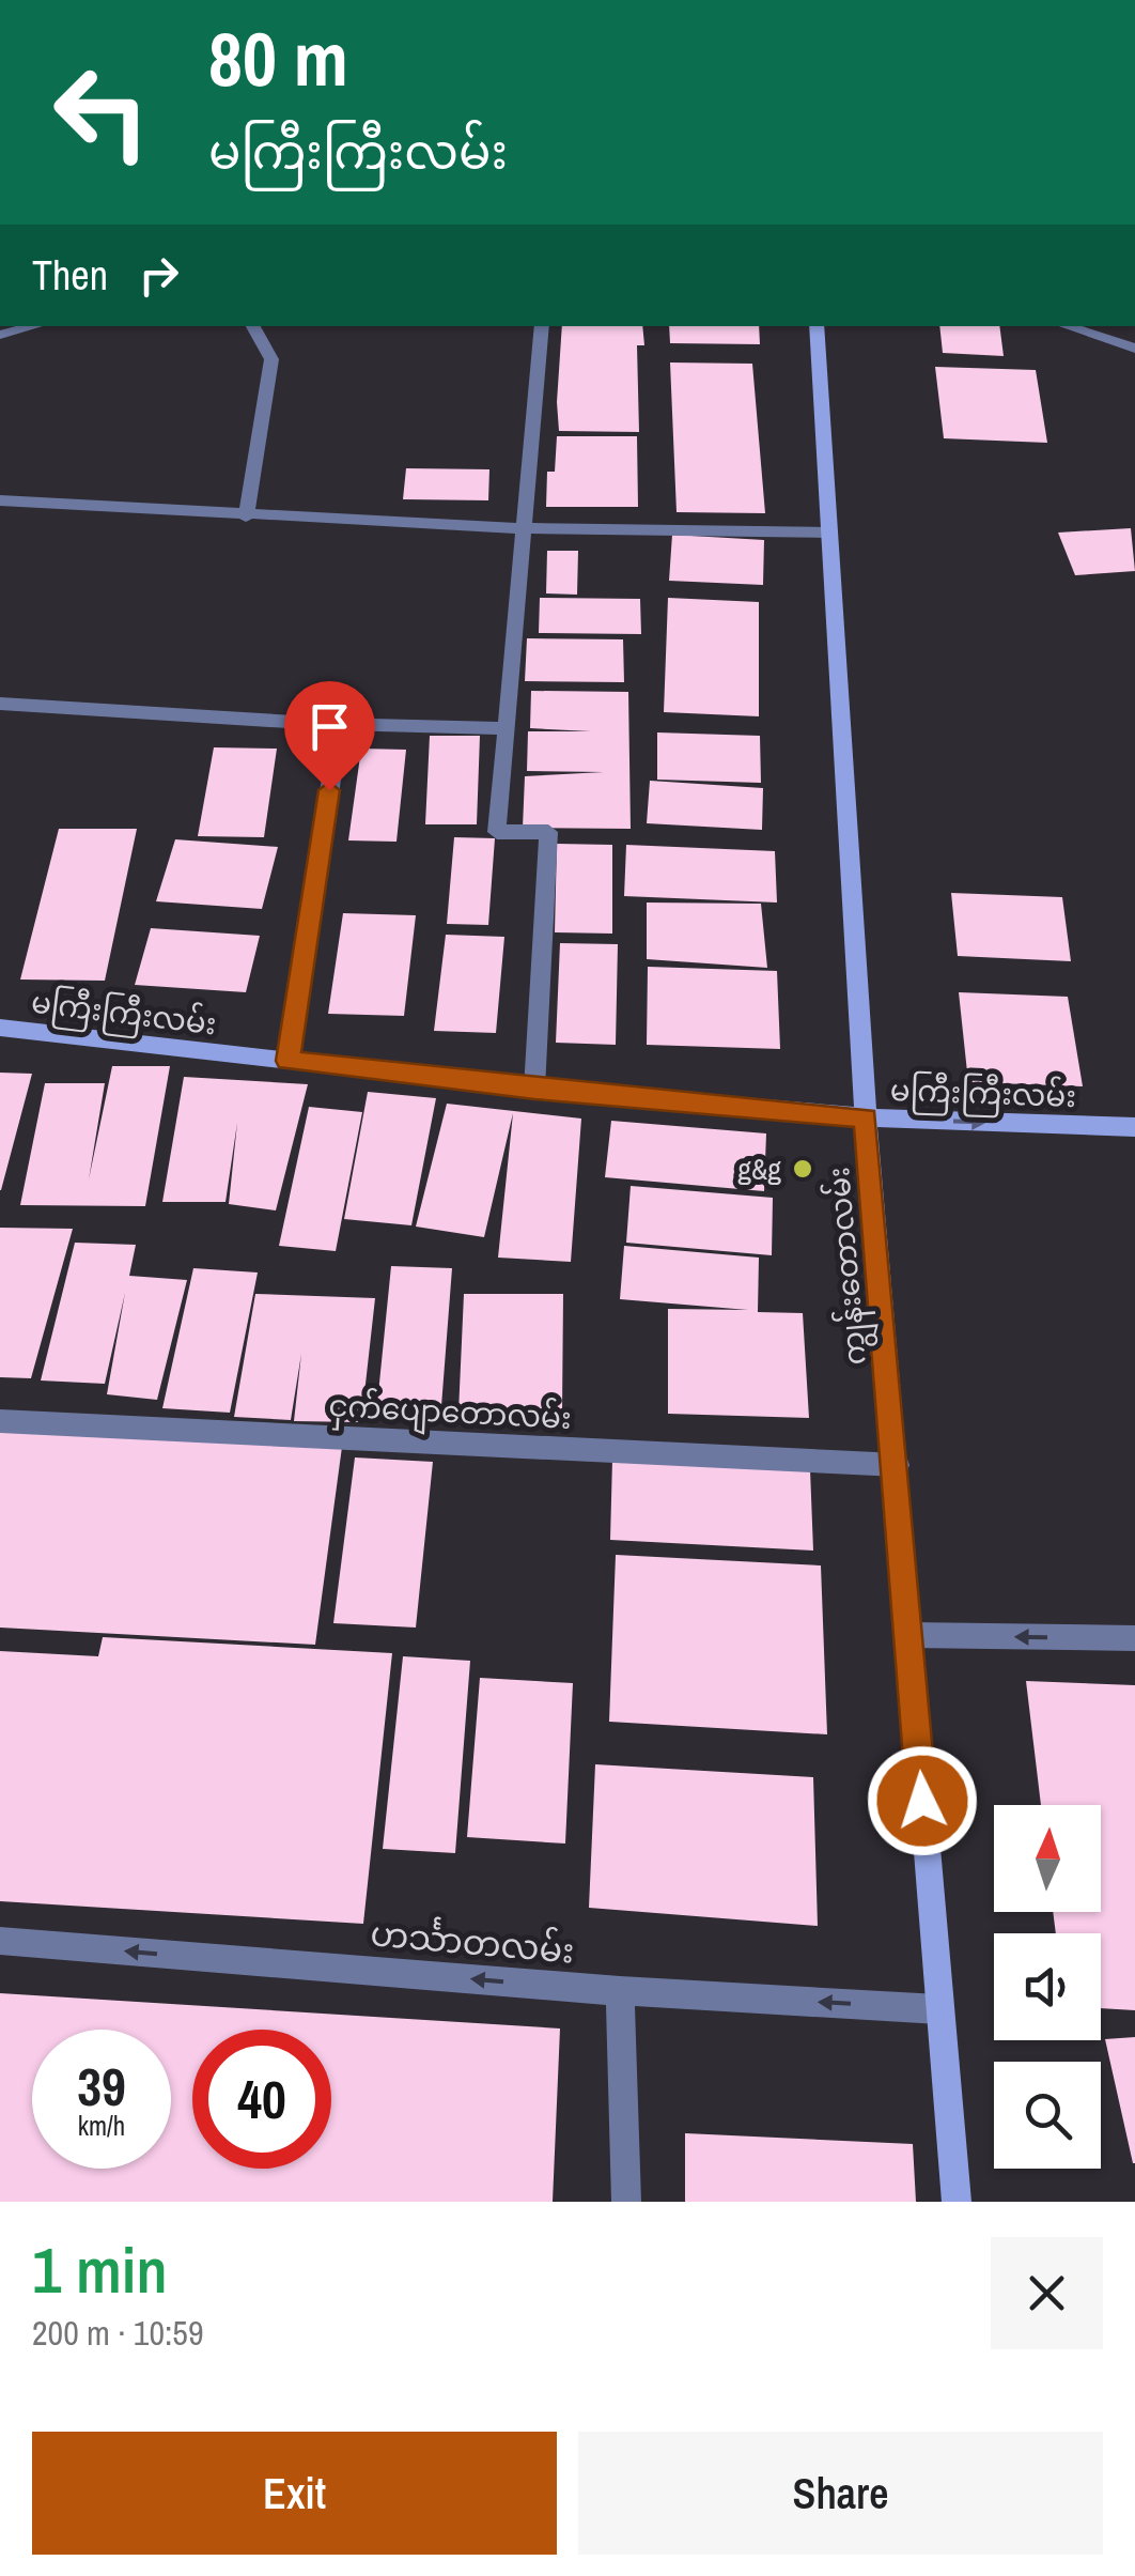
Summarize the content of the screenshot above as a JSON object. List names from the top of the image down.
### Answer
{
  "streets": {
    "street": [
      "မကြီးကြီးလမ်း",
      "ကျွန်းတောလမ်း",
      "ငှက်ပျောတောလမ်း",
      "ဟင်္သာတလမ်း"
    ]
  },
  "crossings": [
    ["မကြီးကြီးလမ်း", "ကျွန်းတောလမ်း"],
    ["ကျွန်းတောလမ်း", "ငှက်ပျောတောလမ်း"],
    ["ကျွန်းတောလမ်း", "ဟင်္သာတလမ်း"]
  ],
  "one_way": ["ဟင်္သာတလမ်း"],
  "places": ["g&g"],
  "north": "top",
  "page": {
    "turn": ["80 m", "မကြီးကြီးလမ်း"],
    "then": "Then",
    "speed": "39 km/h",
    "limit": "40",
    "heading": ["1 min", "200 m · 10:59"],
    "buttons": ["Exit", "Share"]
  }
}
